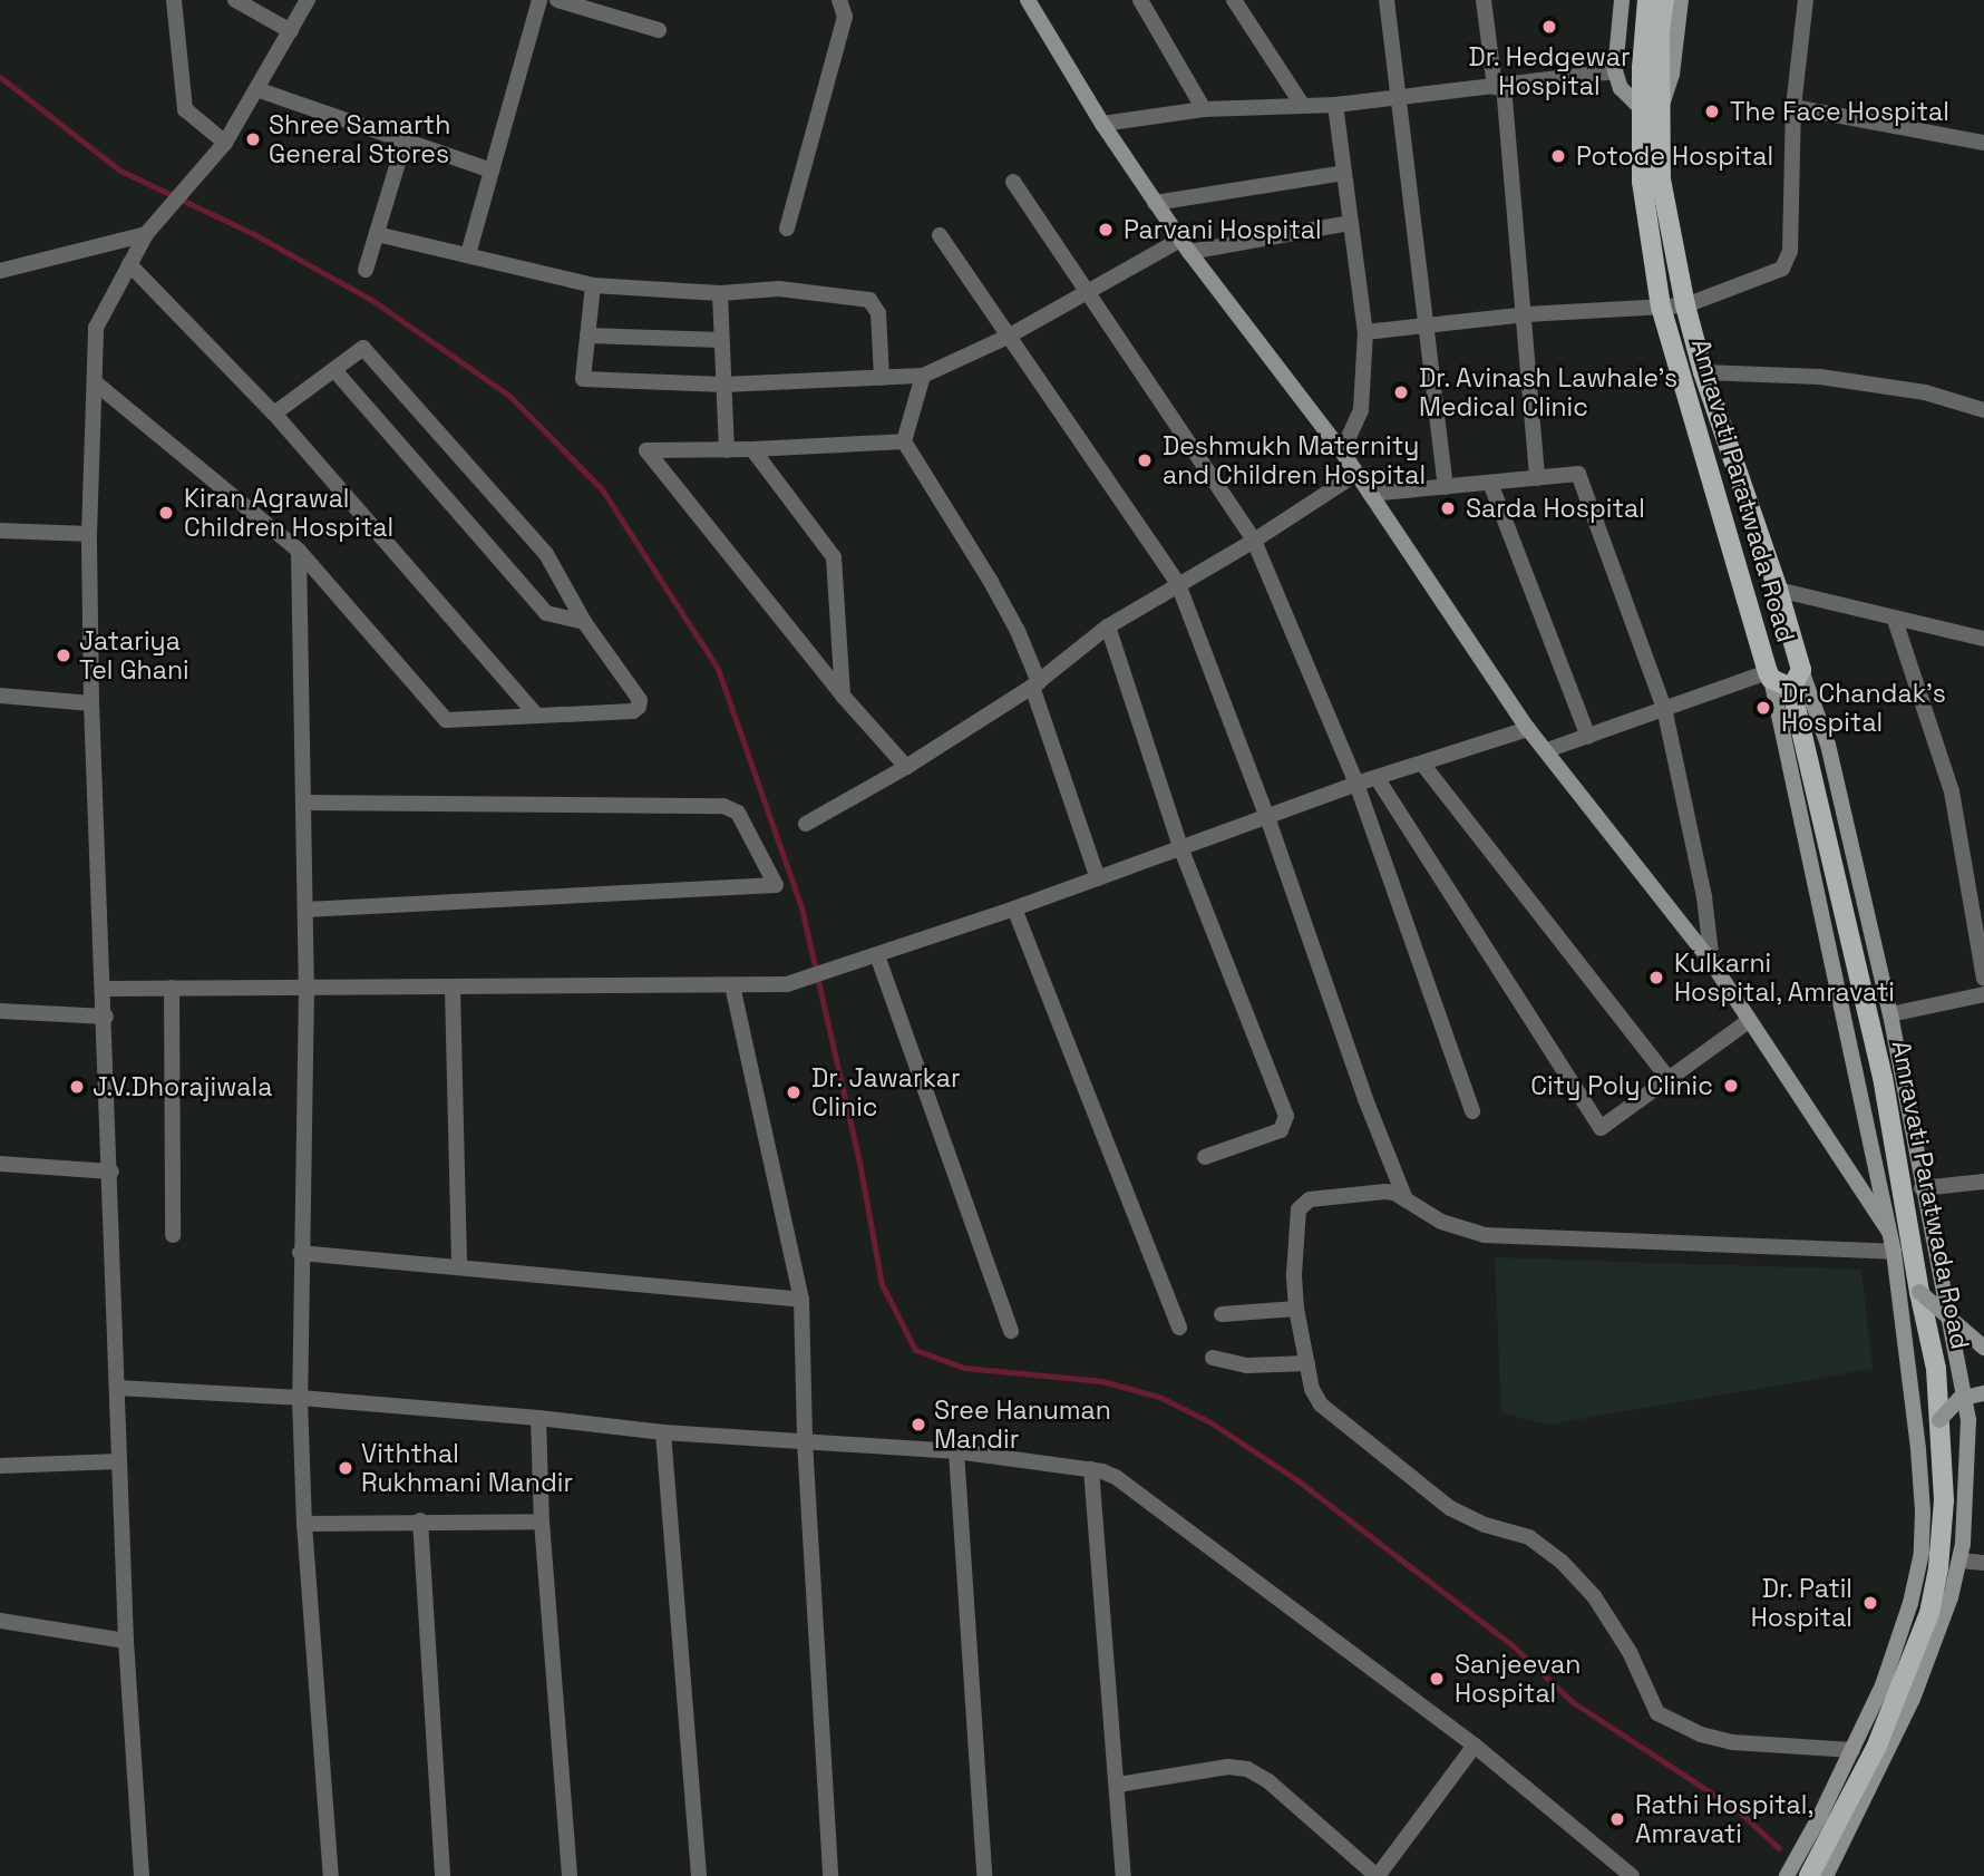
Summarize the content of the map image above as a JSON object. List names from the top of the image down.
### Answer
{
  "streets": {
    "main road": ["Amravati Paratwada Road"]
  },
  "places": [
    "Dr. Hedgewar Hospital",
    "The Face Hospital",
    "Shree Samarth General Stores",
    "Potode Hospital",
    "Parvani Hospital",
    "Dr. Avinash Lawhale's Medical Clinic",
    "Deshmukh Maternity and Children Hospital",
    "Sarda Hospital",
    "Kiran Agrawal Children Hospital",
    "Jatariya Tel Ghani",
    "Dr. Chandak's Hospital",
    "Kulkarni Hospital, Amravati",
    "City Poly Clinic",
    "J.V.Dhorajiwala",
    "Dr. Jawarkar Clinic",
    "Sree Hanuman Mandir",
    "Viththal Rukhmani Mandir",
    "Dr. Patil Hospital",
    "Sanjeevan Hospital",
    "Rathi Hospital, Amravati"
  ]
}
